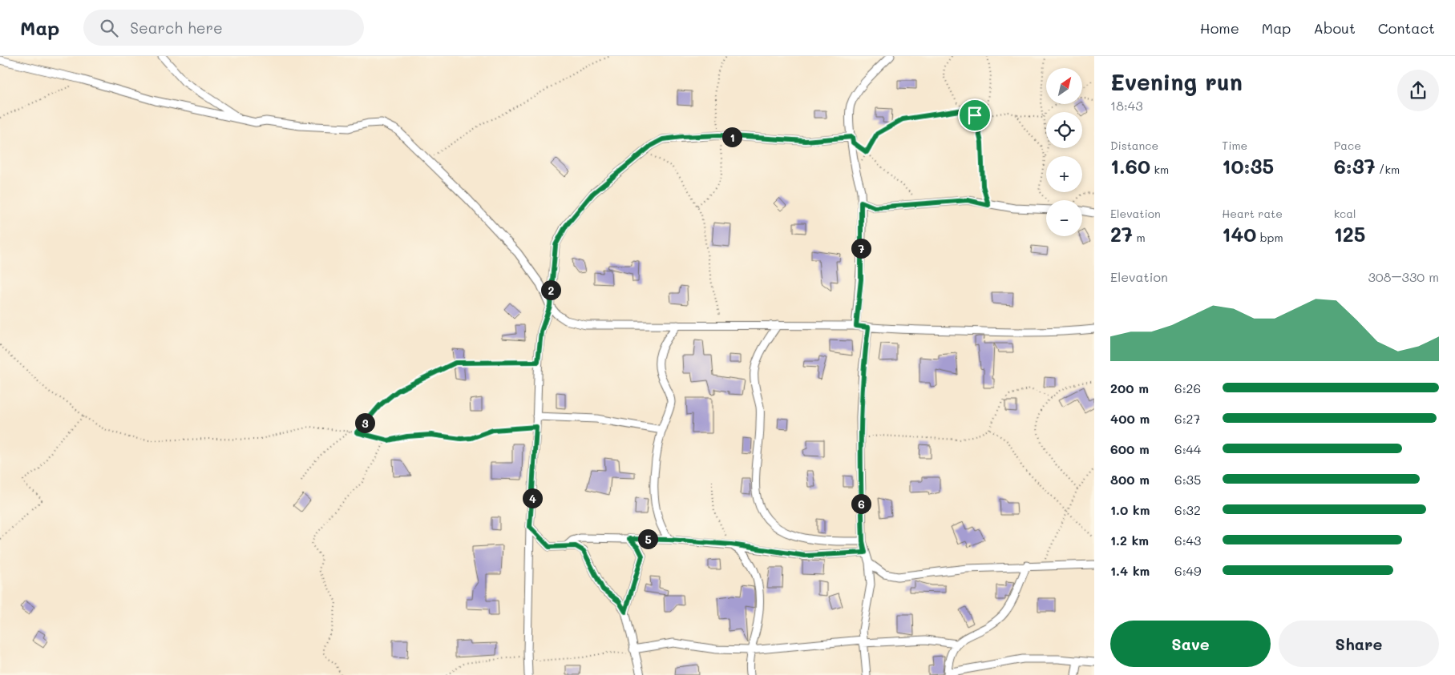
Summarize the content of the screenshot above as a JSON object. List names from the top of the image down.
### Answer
{
  "north": "top right",
  "page": {
    "header": "Map",
    "search": "Search here",
    "nav": [
      "Home",
      "Map",
      "About",
      "Contact"
    ],
    "heading": ["Evening run", "18:43"],
    "map_buttons": ["+", "−"],
    "stats": [
      ["Distance", "1.60 km"],
      ["Time", "10:35"],
      ["Pace", "6:37 /km"],
      ["Elevation", "27 m"],
      ["Heart rate", "140 bpm"],
      ["kcal", "125"]
    ],
    "pins": [
      "1",
      "7",
      "2",
      "3",
      "4",
      "6",
      "5"
    ],
    "chart": ["Elevation", "308–330 m"],
    "list": [
      {
        "name": "200 m",
        "note": "6:26"
      },
      {
        "name": "400 m",
        "note": "6:27"
      },
      {
        "name": "600 m",
        "note": "6:44"
      },
      {
        "name": "800 m",
        "note": "6:35"
      },
      {
        "name": "1.0 km",
        "note": "6:32"
      },
      {
        "name": "1.2 km",
        "note": "6:43"
      },
      {
        "name": "1.4 km",
        "note": "6:49"
      }
    ],
    "buttons": ["Save", "Share"]
  }
}
